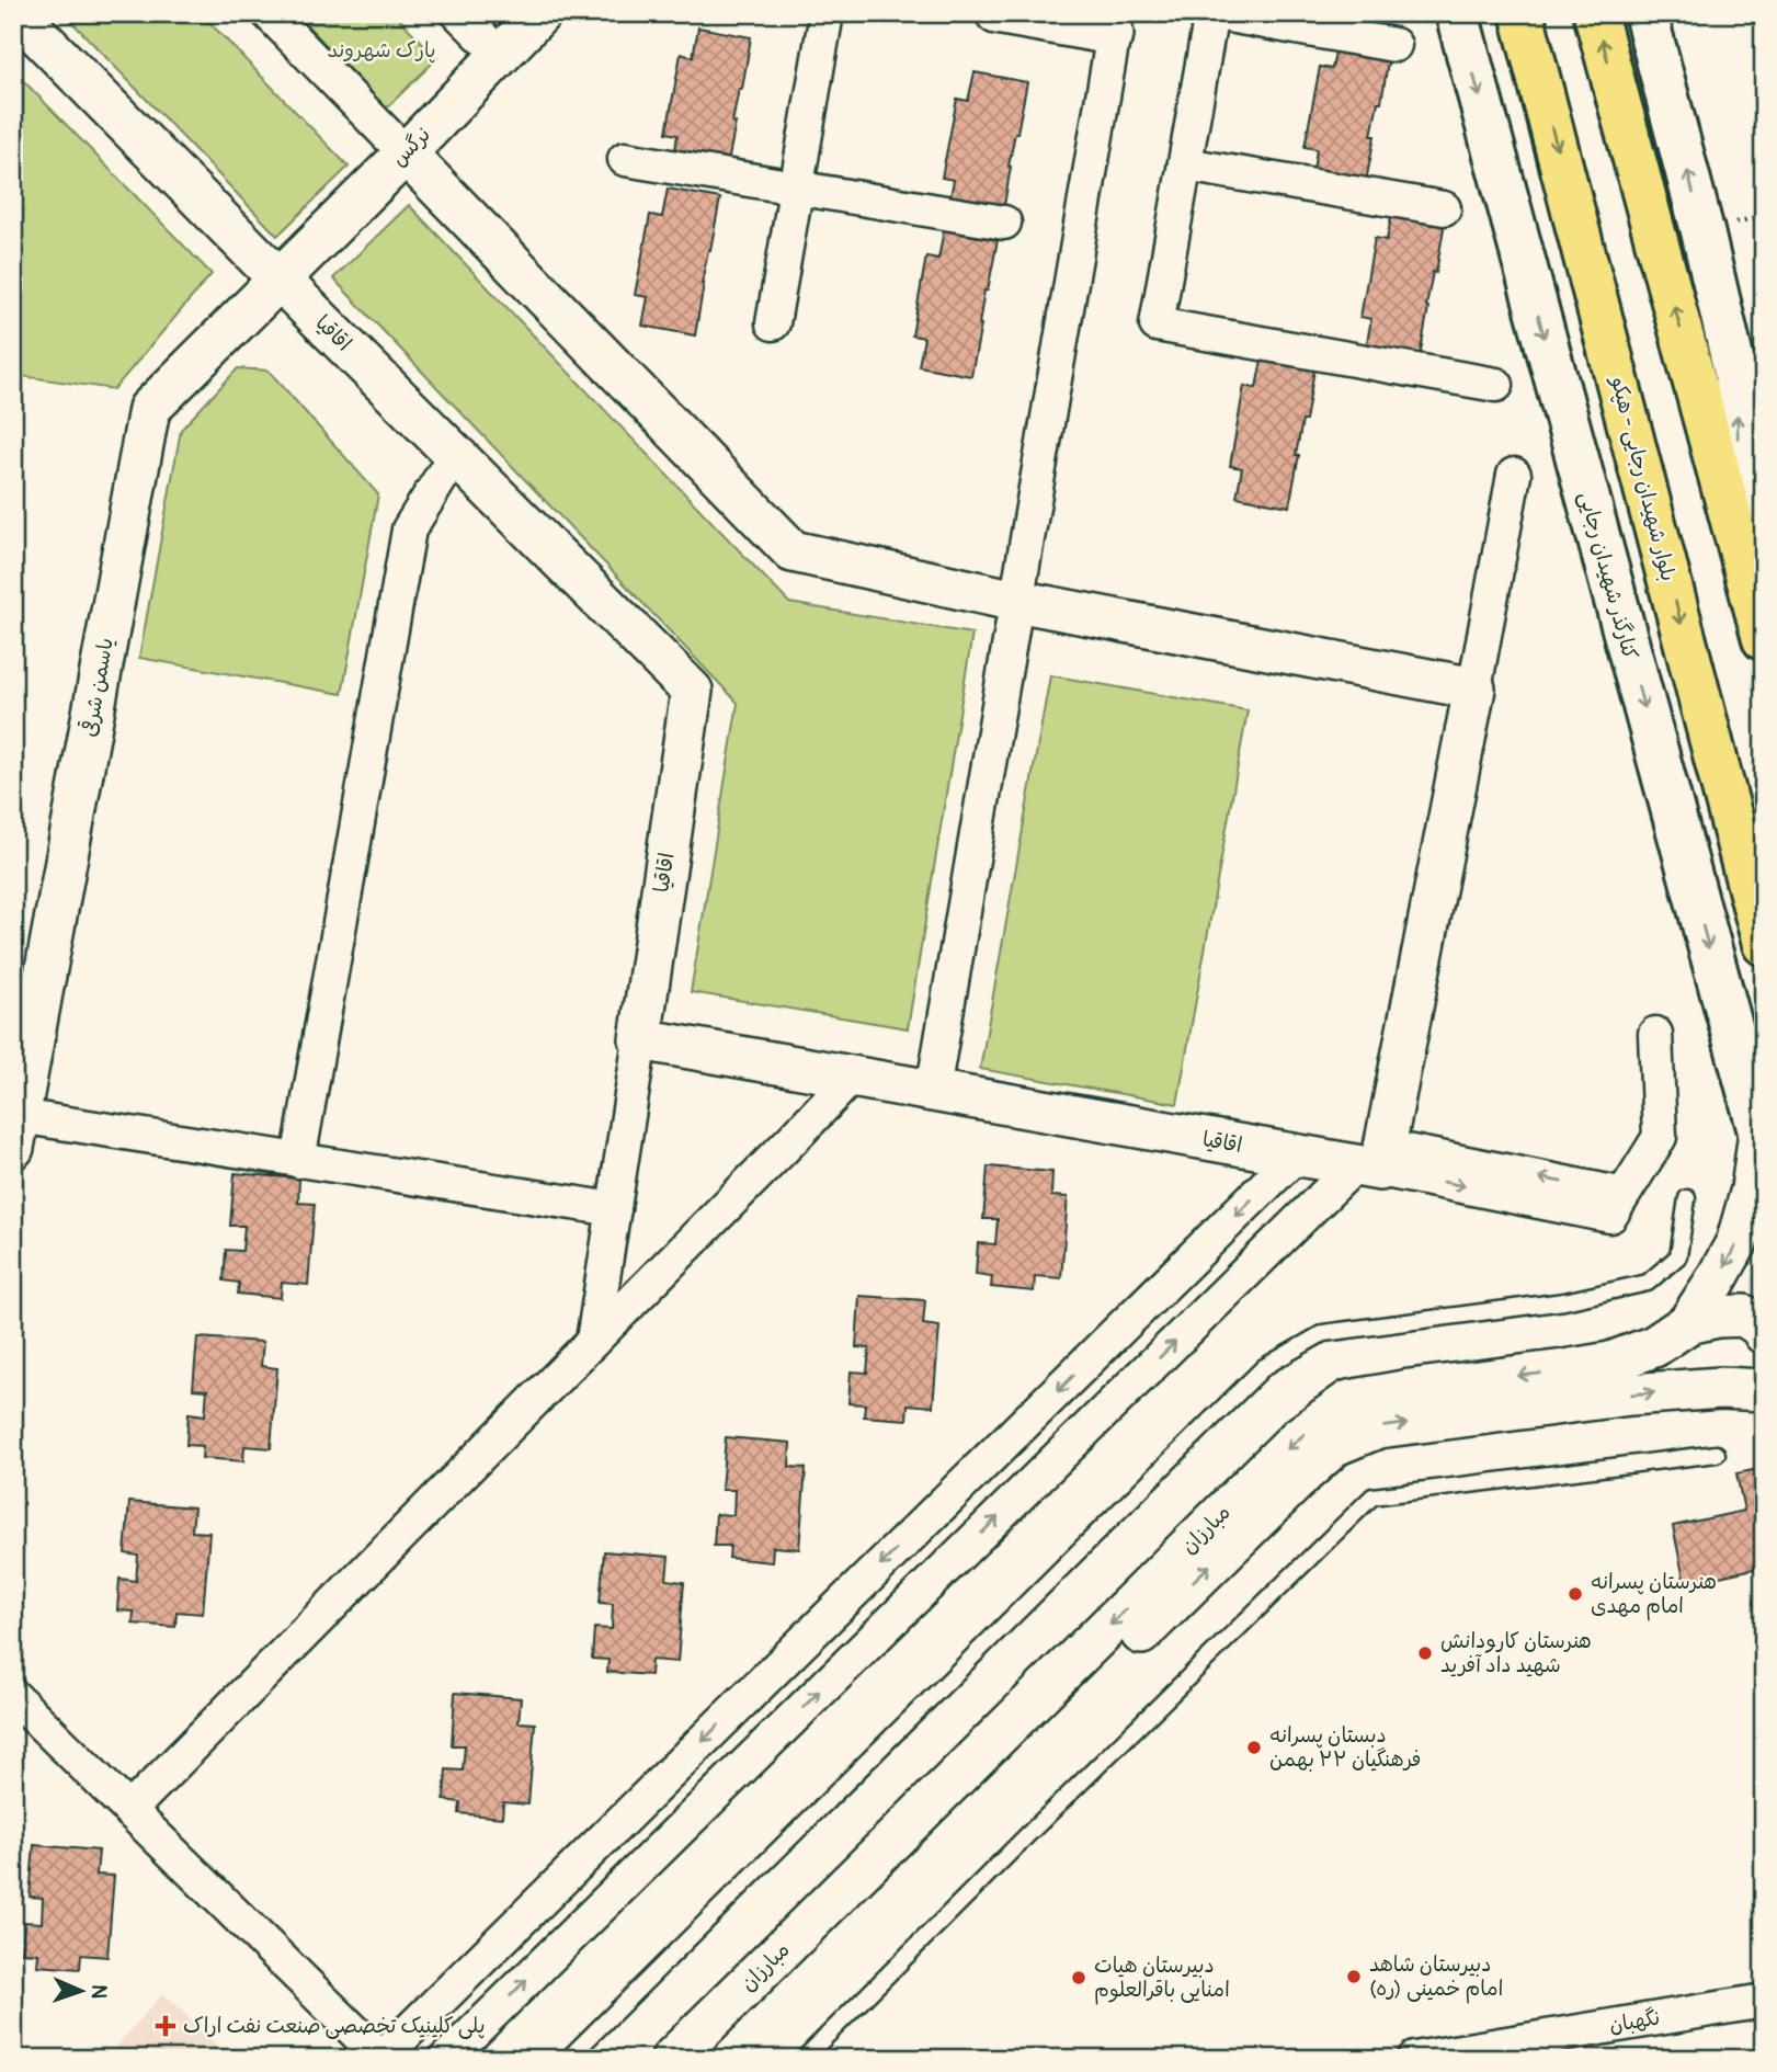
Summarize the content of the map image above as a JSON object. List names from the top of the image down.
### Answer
{
  "streets": {
    "main road": ["بلوار شهیدان رجایی - هپکو", "کنارگذر شهیدان رجایی"],
    "street": [
      "نرگس",
      "اقاقیا",
      "یاسمن شرقی",
      "مبارزان",
      "نگهبان"
    ]
  },
  "crossings": [
    ["نرگس", "اقاقیا"],
    ["نرگس", "یاسمن شرقی"],
    ["اقاقیا", "یاسمن شرقی"],
    ["کنارگذر شهیدان رجایی", "مبارزان"]
  ],
  "parks": ["پارک شهروند"],
  "places": {
    "other": [
      "هنرستان پسرانه امام مهدی",
      "هنرستان کارودانش شهید داد آفرید",
      "دبستان پسرانه فرهنگیان ۲۲ بهمن",
      "دبیرستان شاهد امام خمینی (ره)",
      "دبیرستان هیات امنایی باقرالعلوم"
    ],
    "health": ["پلی کلینیک تخصصی صنعت نفت اراک"]
  },
  "north": "right"
}
